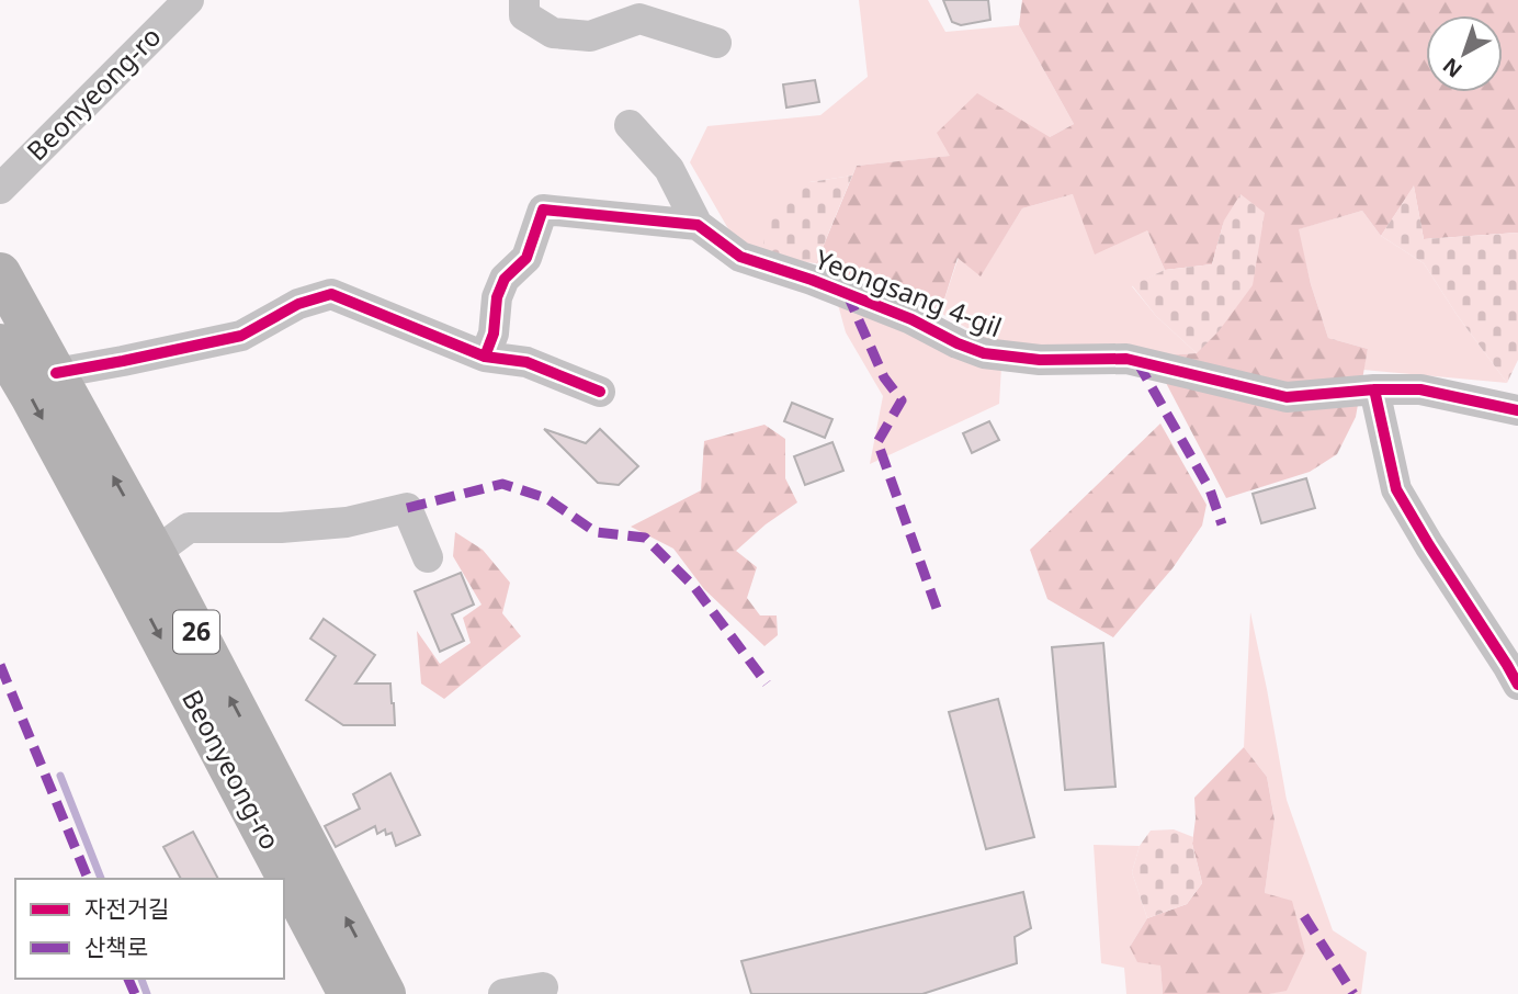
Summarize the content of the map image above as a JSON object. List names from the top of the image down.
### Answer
{
  "streets": {
    "main road": ["Beonyeong-ro", "26"],
    "street": ["Yeongsang 4-gil"]
  },
  "legend": ["자전거길", "산책로"],
  "north": "bottom left"
}
